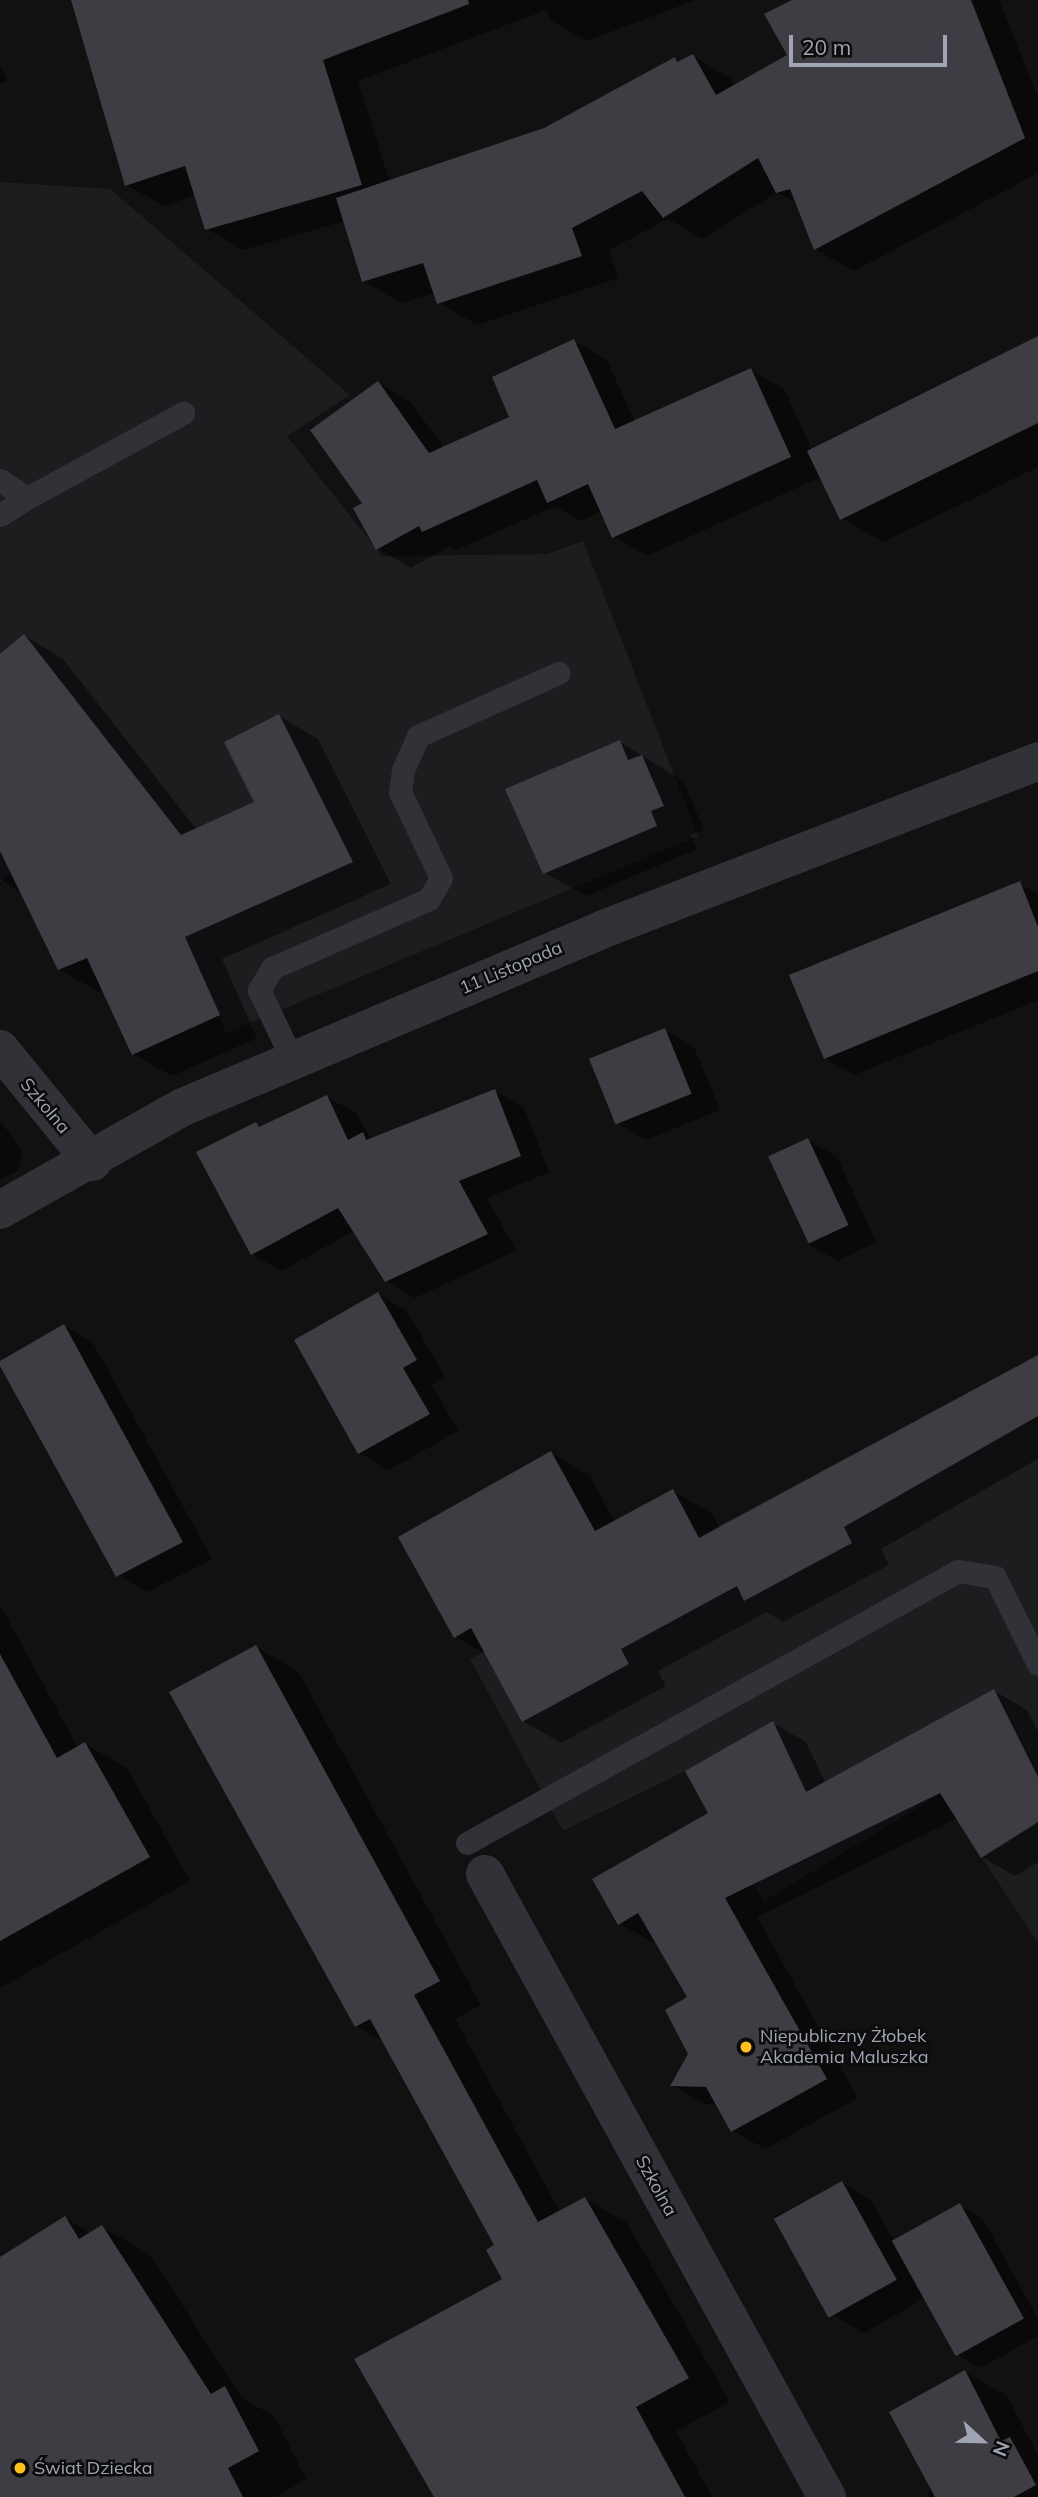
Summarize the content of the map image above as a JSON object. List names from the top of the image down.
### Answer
{
  "streets": {
    "street": ["11 Listopada", "Szkolna"]
  },
  "crossings": [
    ["11 Listopada", "Szkolna"]
  ],
  "places": ["Niepubliczny Żłobek Akademia Maluszka", "Świat Dziecka"],
  "scale_bar": "20 m",
  "north": "right"
}
